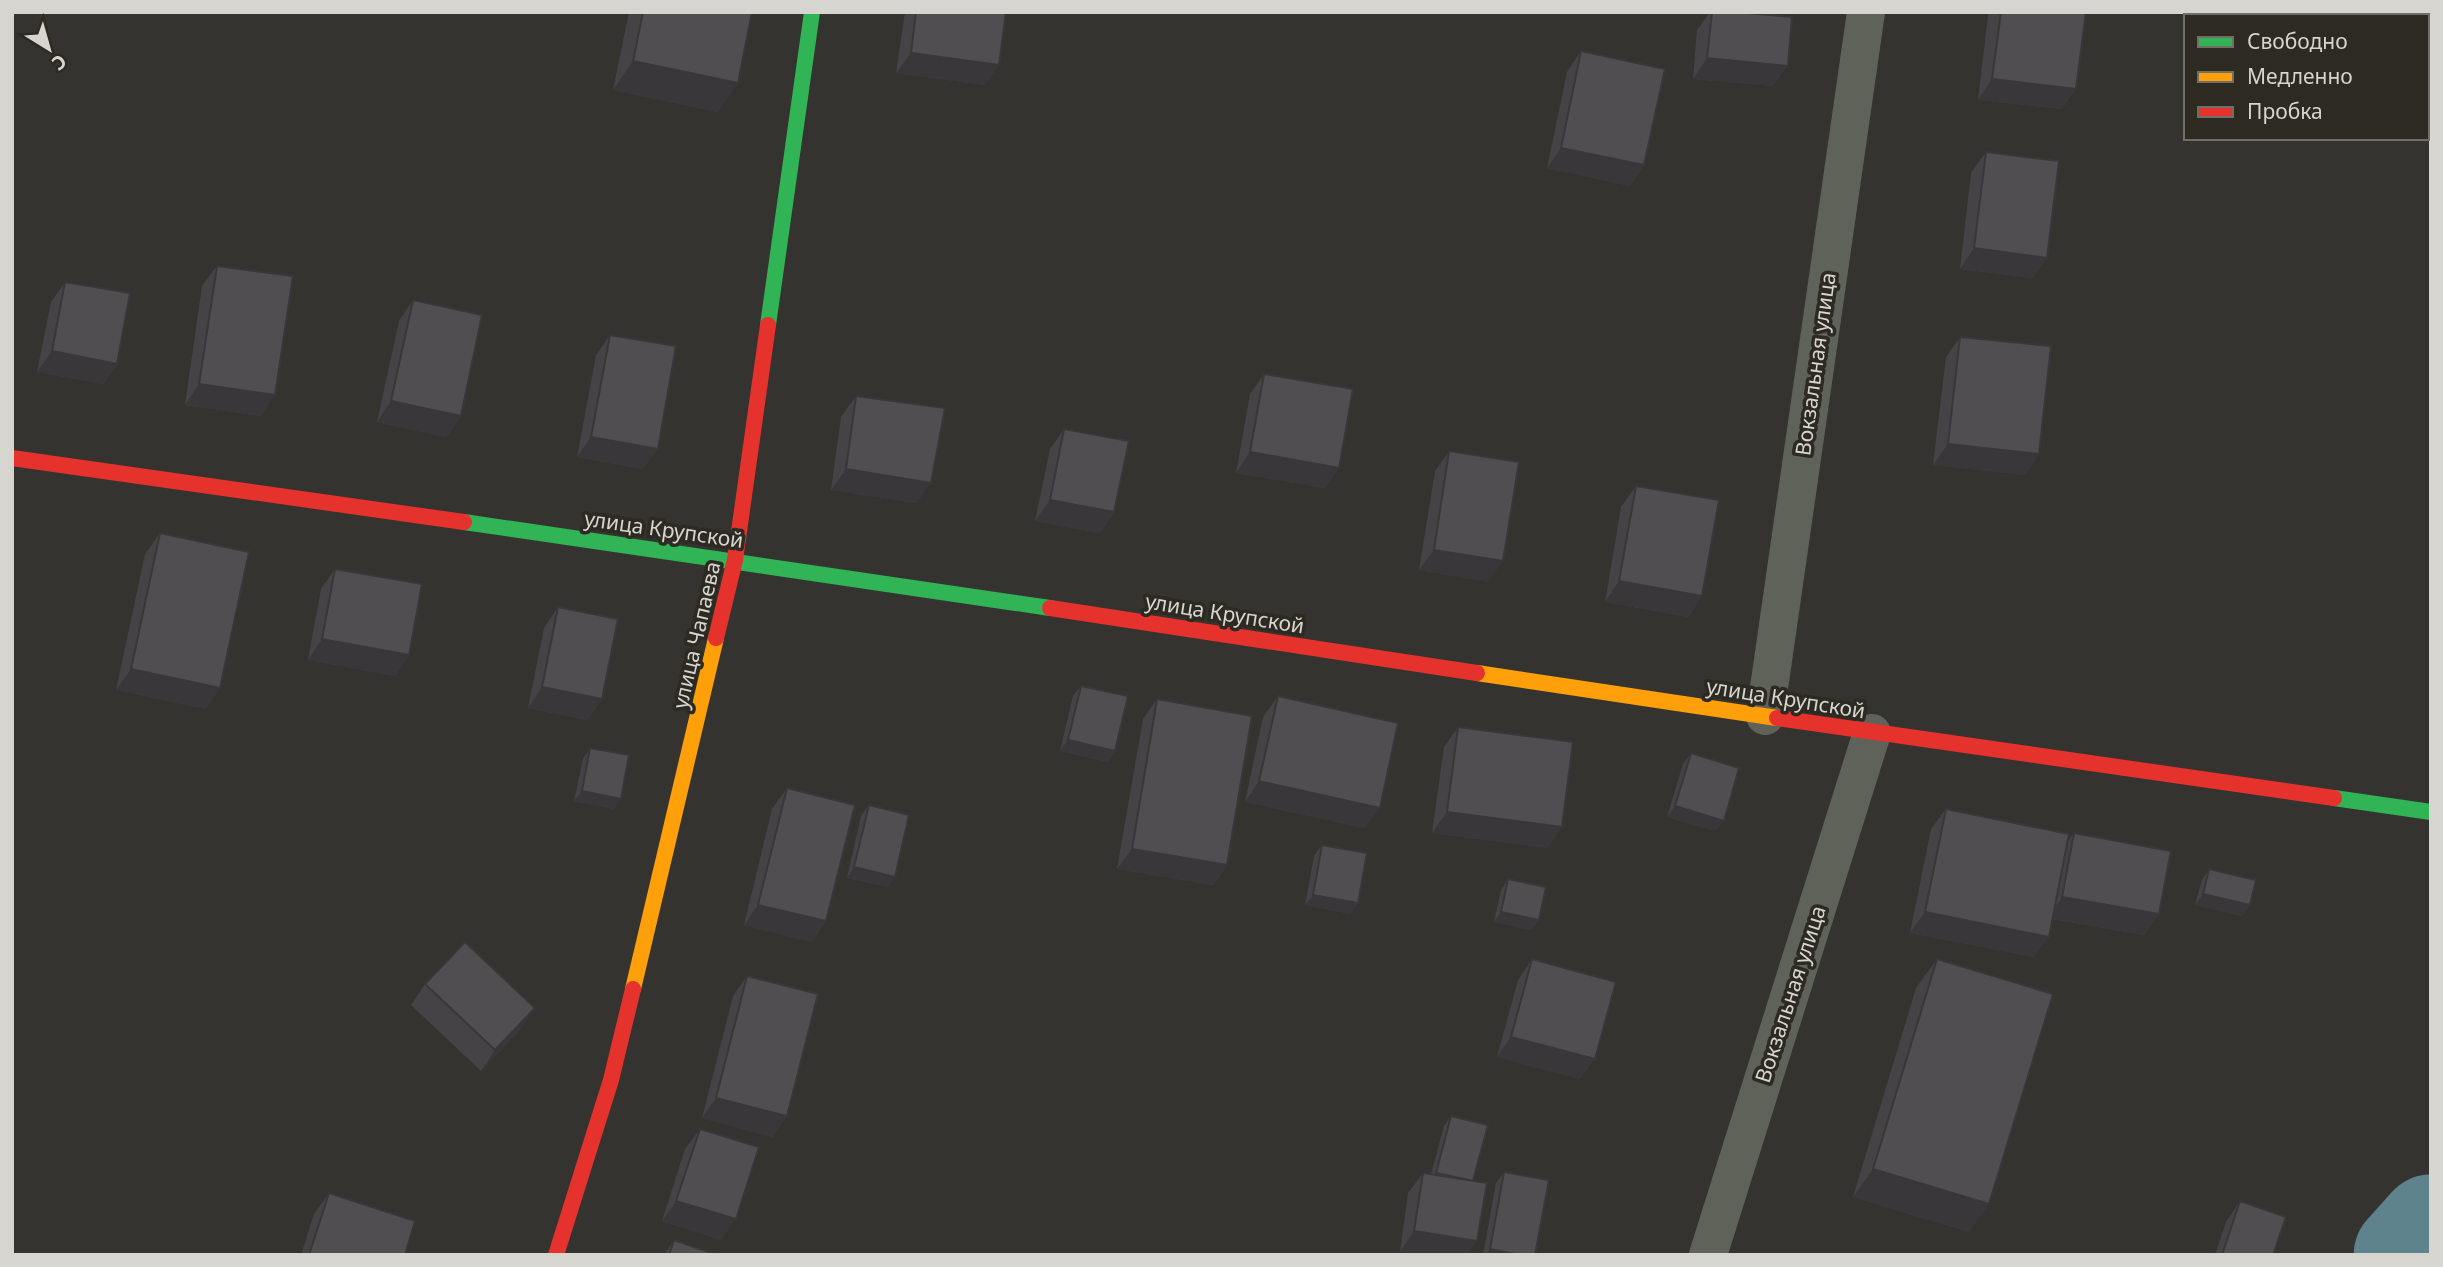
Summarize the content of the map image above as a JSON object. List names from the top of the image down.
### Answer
{
  "streets": {
    "main road": ["улица Крупской", "улица Чапаева"],
    "street": ["Вокзальная улица"]
  },
  "crossings": [
    ["Вокзальная улица", "улица Крупской"],
    ["улица Крупской", "улица Чапаева"]
  ],
  "legend": ["Свободно", "Медленно", "Пробка"],
  "north": "bottom right"
}
